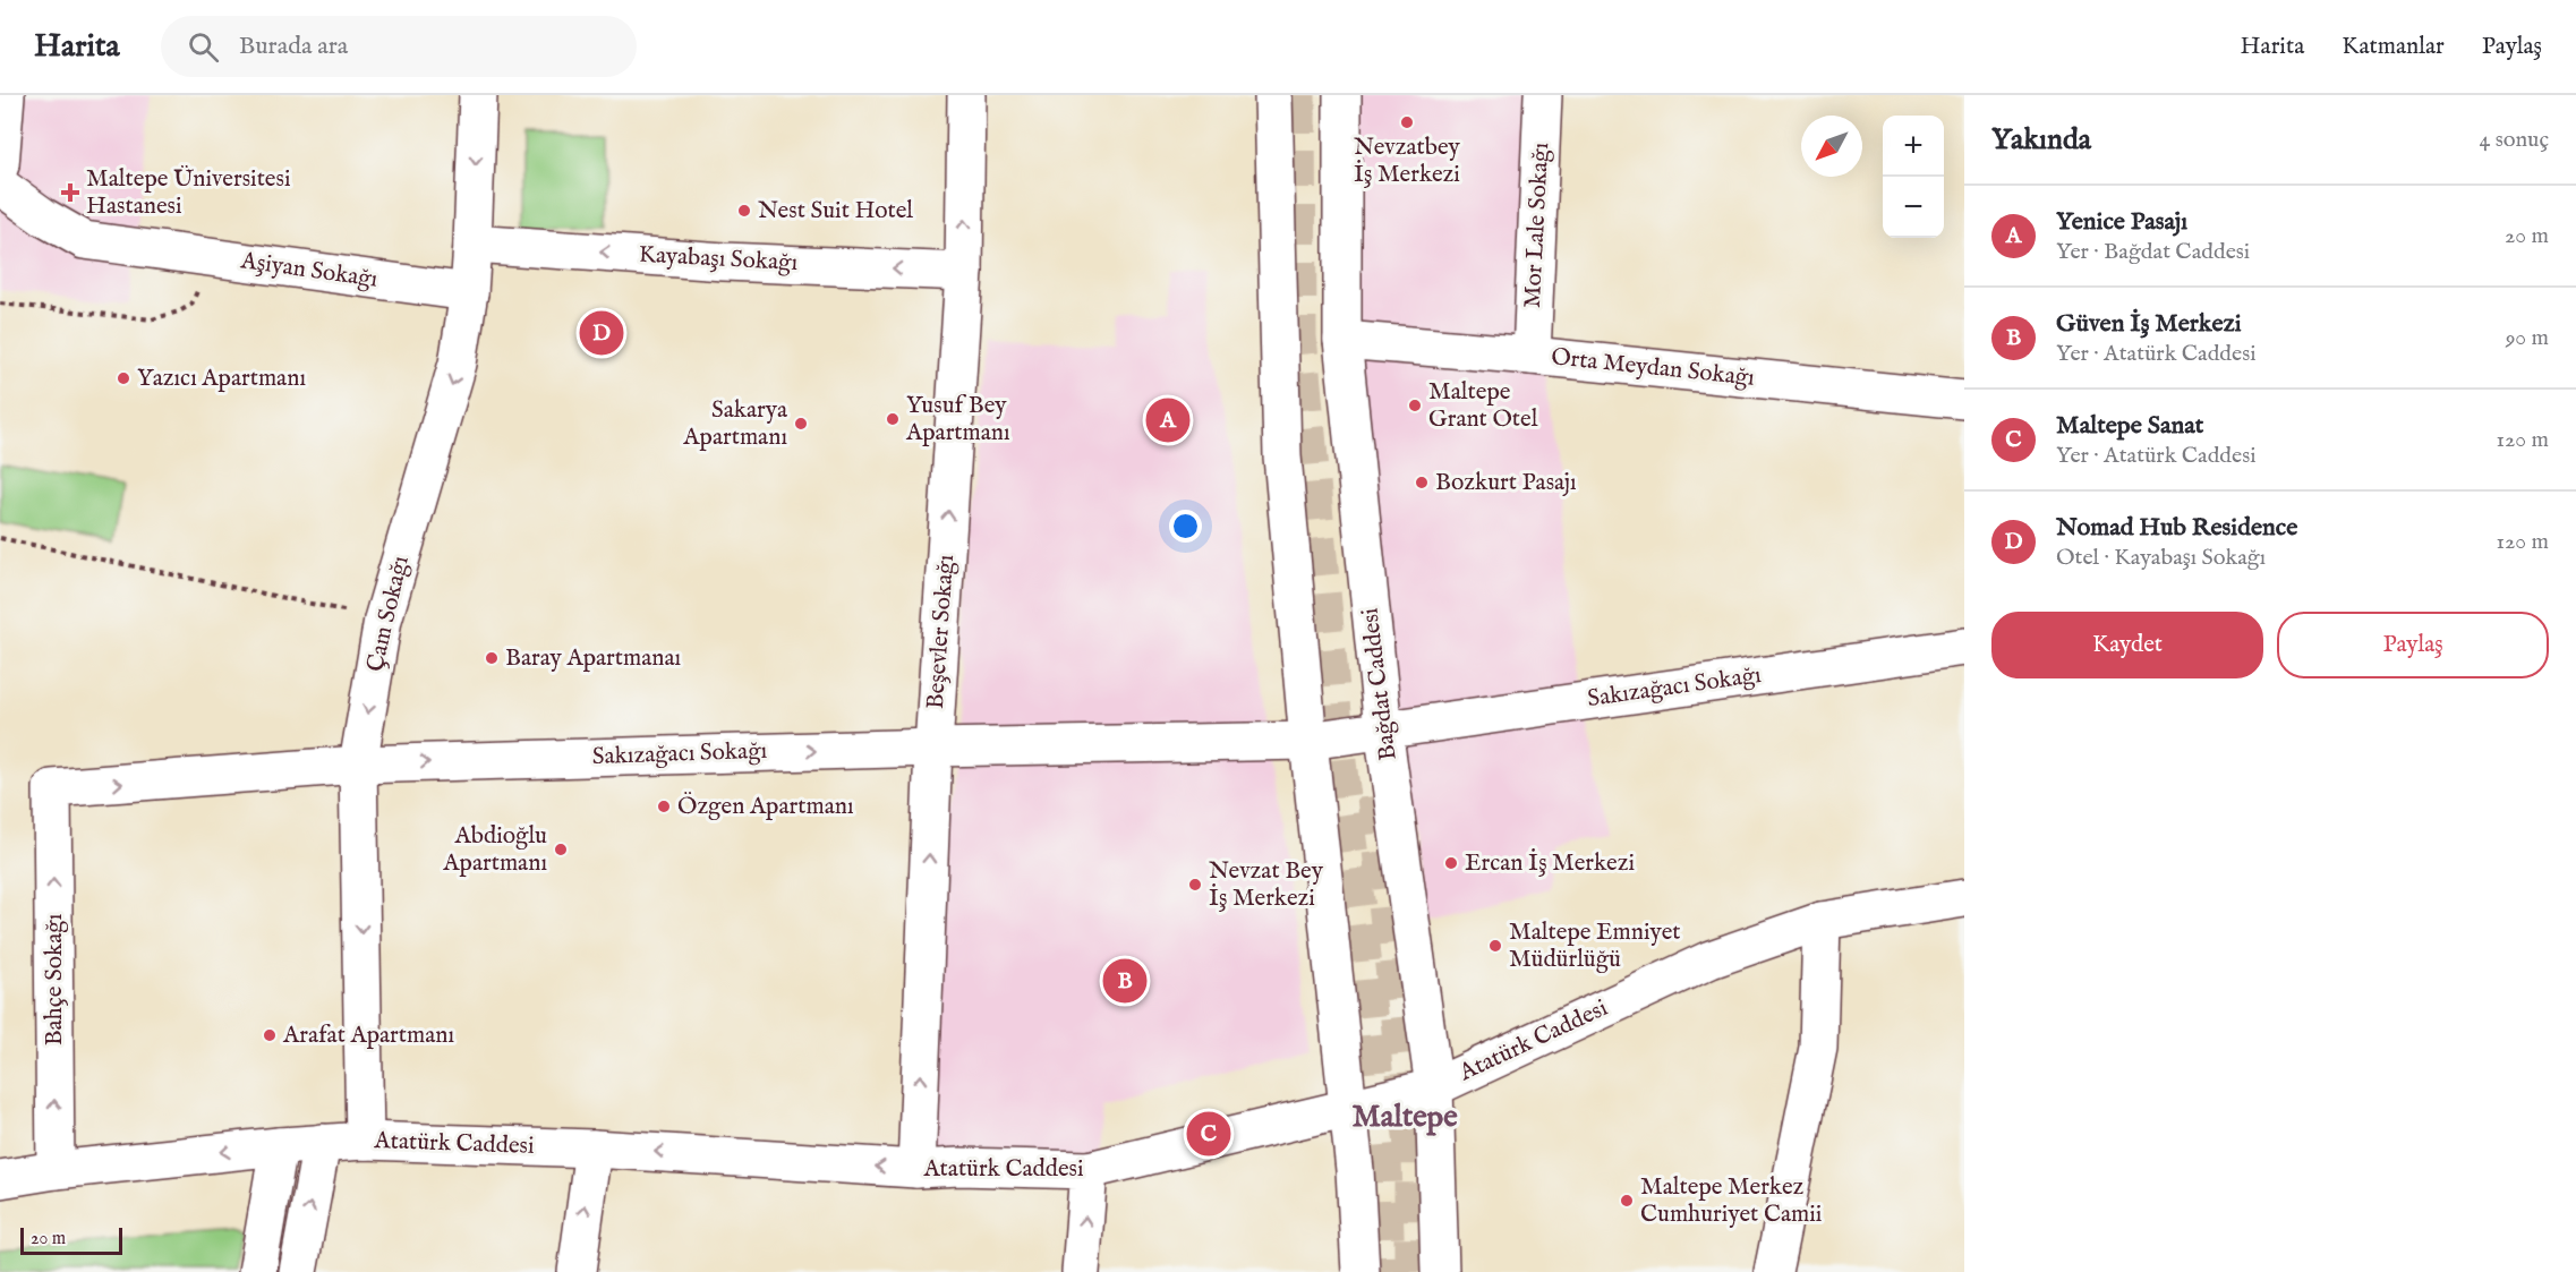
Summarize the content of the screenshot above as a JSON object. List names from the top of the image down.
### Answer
{
  "streets": {
    "street": [
      "Mor Lale Sokağı",
      "Kayabaşı Sokağı",
      "Aşiyan Sokağı",
      "Orta Meydan Sokağı",
      "Çam Sokağı",
      "Beşevler Sokağı",
      "Bağdat Caddesi",
      "Sakızağacı Sokağı",
      "Bahçe Sokağı",
      "Atatürk Caddesi"
    ]
  },
  "crossings": [
    ["Mor Lale Sokağı", "Orta Meydan Sokağı"],
    ["Kayabaşı Sokağı", "Çam Sokağı"],
    ["Kayabaşı Sokağı", "Beşevler Sokağı"],
    ["Aşiyan Sokağı", "Çam Sokağı"],
    ["Orta Meydan Sokağı", "Bağdat Caddesi"],
    ["Çam Sokağı", "Sakızağacı Sokağı"],
    ["Çam Sokağı", "Atatürk Caddesi"],
    ["Beşevler Sokağı", "Sakızağacı Sokağı"],
    ["Beşevler Sokağı", "Atatürk Caddesi"],
    ["Bağdat Caddesi", "Sakızağacı Sokağı"],
    ["Bağdat Caddesi", "Atatürk Caddesi"],
    ["Sakızağacı Sokağı", "Bahçe Sokağı"],
    ["Bahçe Sokağı", "Atatürk Caddesi"]
  ],
  "one_way": [
    "Kayabaşı Sokağı",
    "Çam Sokağı",
    "Sakızağacı Sokağı",
    "Bahçe Sokağı"
  ],
  "districts": ["Maltepe"],
  "places": {
    "other": [
      "Nevzatbey İş Merkezi",
      "Nest Suit Hotel",
      "Yazıcı Apartmanı",
      "Maltepe Grant Otel",
      "Yusuf Bey Apartmanı",
      "Sakarya Apartmanı",
      "Bozkurt Pasajı",
      "Baray Apartmanaı",
      "Özgen Apartmanı",
      "Abdioğlu Apartmanı",
      "Ercan İş Merkezi",
      "Nevzat Bey İş Merkezi",
      "Maltepe Emniyet Müdürlüğü",
      "Arafat Apartmanı",
      "Maltepe Merkez Cumhuriyet Camii"
    ],
    "health": ["Maltepe Üniversitesi Hastanesi"]
  },
  "scale_bar": "20 m",
  "north": "bottom left",
  "page": {
    "header": "Harita",
    "search": "Burada ara",
    "nav": ["Harita", "Katmanlar", "Paylaş"],
    "heading": ["Yakında", "4 sonuç"],
    "map_buttons": ["+", "−"],
    "list": [
      {
        "mark": "A",
        "name": "Yenice Pasajı",
        "note": "Yer · Bağdat Caddesi",
        "value": "20 m"
      },
      {
        "mark": "B",
        "name": "Güven İş Merkezi",
        "note": "Yer · Atatürk Caddesi",
        "value": "90 m"
      },
      {
        "mark": "C",
        "name": "Maltepe Sanat",
        "note": "Yer · Atatürk Caddesi",
        "value": "120 m"
      },
      {
        "mark": "D",
        "name": "Nomad Hub Residence",
        "note": "Otel · Kayabaşı Sokağı",
        "value": "120 m"
      }
    ],
    "pins": [
      "D",
      "A",
      "B",
      "C"
    ],
    "buttons": ["Kaydet", "Paylaş"],
    "scale": "20 m"
  }
}
